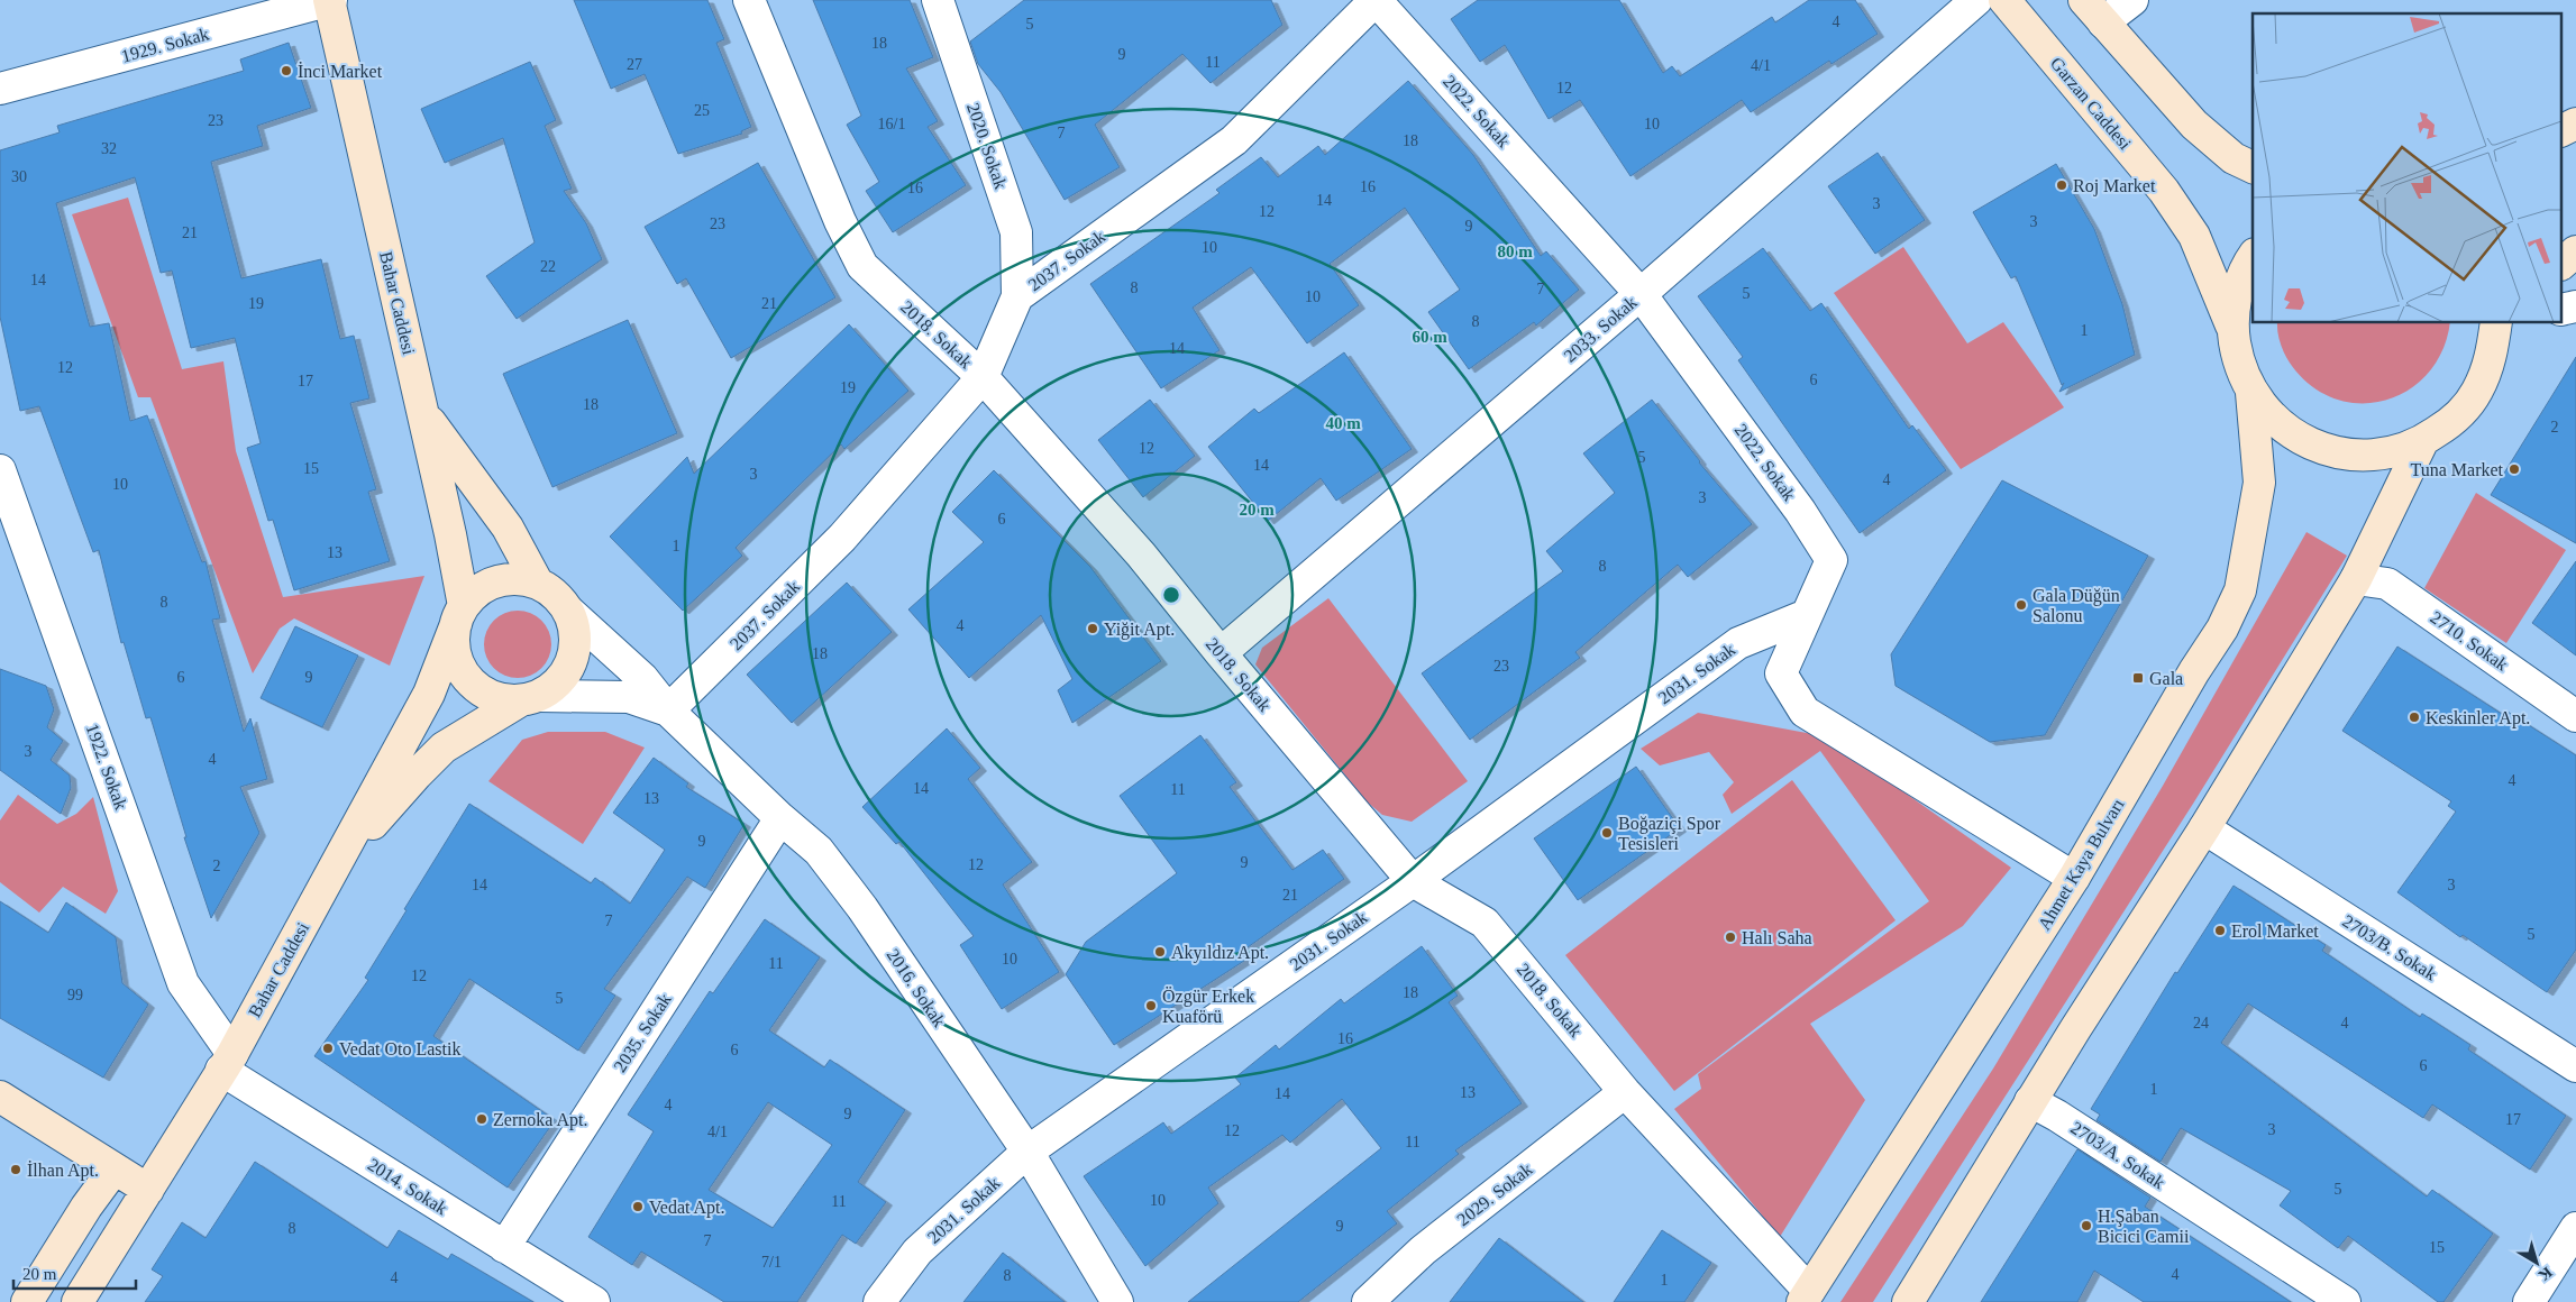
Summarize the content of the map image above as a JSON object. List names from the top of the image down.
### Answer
{
  "streets": {
    "street": [
      "1929. Sokak",
      "Garzan Caddesi",
      "2022. Sokak",
      "2020. Sokak",
      "2037. Sokak",
      "Bahar Caddesi",
      "2033. Sokak",
      "2018. Sokak",
      "2710. Sokak",
      "2031. Sokak",
      "1922. Sokak",
      "Ahmet Kaya Bulvarı",
      "2703/B. Sokak",
      "2016. Sokak",
      "2035. Sokak",
      "2703/A. Sokak",
      "2014. Sokak",
      "2029. Sokak"
    ]
  },
  "crossings": [
    ["1929. Sokak", "Bahar Caddesi"],
    ["2022. Sokak", "2037. Sokak"],
    ["2022. Sokak", "2033. Sokak"],
    ["2022. Sokak", "2031. Sokak"],
    ["2022. Sokak", "Ahmet Kaya Bulvarı"],
    ["2020. Sokak", "2037. Sokak"],
    ["2037. Sokak", "2018. Sokak"],
    ["2037. Sokak", "2016. Sokak"],
    ["Bahar Caddesi", "1922. Sokak"],
    ["Bahar Caddesi", "2016. Sokak"],
    ["Bahar Caddesi", "2014. Sokak"],
    ["2033. Sokak", "2018. Sokak"],
    ["2018. Sokak", "2031. Sokak"],
    ["2018. Sokak", "Ahmet Kaya Bulvarı"],
    ["2018. Sokak", "2029. Sokak"],
    ["2031. Sokak", "2016. Sokak"],
    ["1922. Sokak", "2014. Sokak"],
    ["2016. Sokak", "2035. Sokak"],
    ["2035. Sokak", "2014. Sokak"]
  ],
  "places": {
    "other": [
      "İnci Market",
      "Roj Market",
      "Tuna Market",
      "Gala Düğün Salonu",
      "Yiğit Apt.",
      "Keskinler Apt.",
      "Boğaziçi Spor Tesisleri",
      "Erol Market",
      "Halı Saha",
      "Akyıldız Apt.",
      "Özgür Erkek Kuaförü",
      "Vedat Oto Lastik",
      "Zernoka Apt.",
      "İlhan Apt.",
      "Vedat Apt.",
      "H.Şaban Bicici Camii"
    ],
    "transit": ["Gala"]
  },
  "house_numbers": [
    "4",
    "5",
    "18",
    "9",
    "11",
    "27",
    "4/1",
    "12",
    "25",
    "23",
    "16/1",
    "10",
    "7",
    "18",
    "32",
    "30",
    "16",
    "16",
    "14",
    "3",
    "12",
    "3",
    "23",
    "9",
    "21",
    "10",
    "22",
    "14",
    "8",
    "7",
    "5",
    "10",
    "19",
    "21",
    "8",
    "1",
    "14",
    "12",
    "6",
    "17",
    "19",
    "18",
    "2",
    "12",
    "5",
    "14",
    "15",
    "3",
    "4",
    "10",
    "3",
    "6",
    "1",
    "13",
    "8",
    "8",
    "4",
    "18",
    "23",
    "6",
    "9",
    "3",
    "4",
    "4",
    "14",
    "11",
    "13",
    "9",
    "9",
    "12",
    "2",
    "14",
    "3",
    "21",
    "7",
    "5",
    "10",
    "11",
    "12",
    "18",
    "99",
    "5",
    "24",
    "4",
    "16",
    "6",
    "6",
    "1",
    "13",
    "14",
    "4",
    "9",
    "17",
    "3",
    "12",
    "4/1",
    "11",
    "5",
    "10",
    "11",
    "9",
    "8",
    "7",
    "15",
    "7/1",
    "4",
    "8",
    "4",
    "1"
  ],
  "scale_bar": "20 m",
  "north": "bottom right",
  "rings": [
    "80 m",
    "60 m",
    "40 m",
    "20 m"
  ]
}
